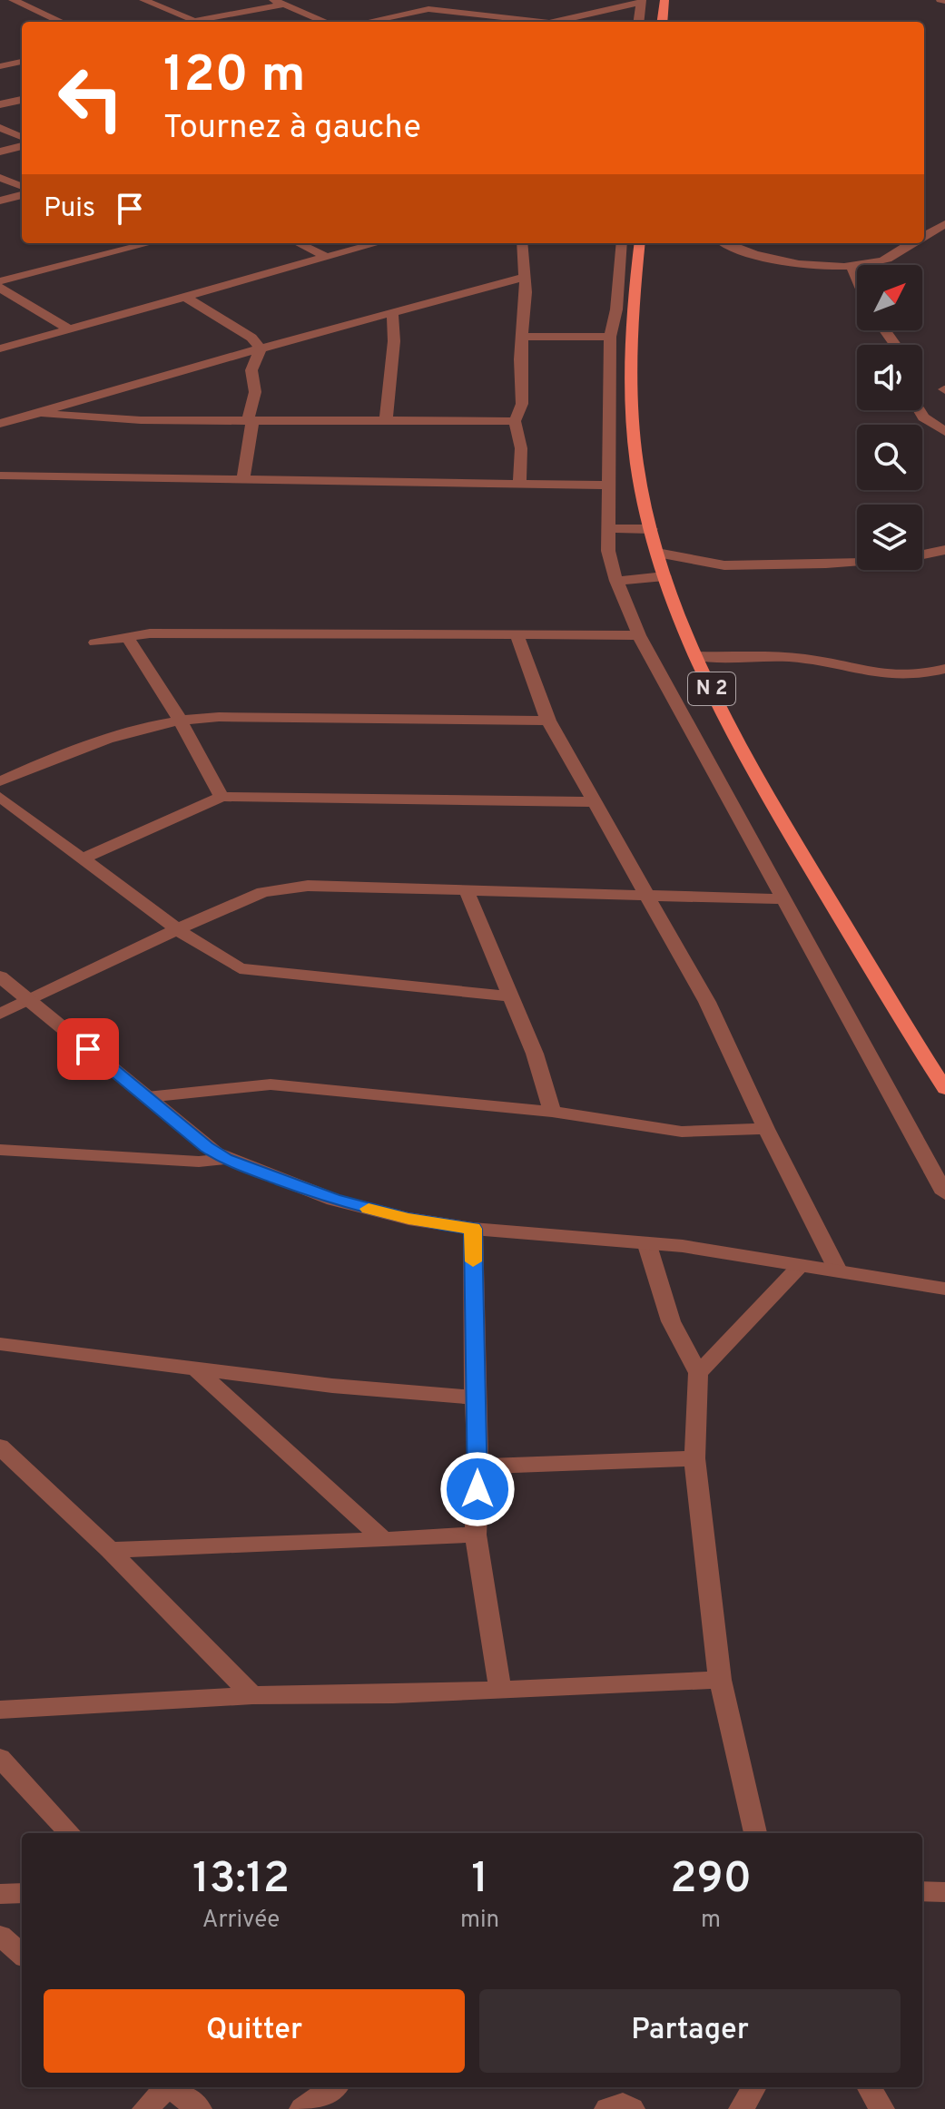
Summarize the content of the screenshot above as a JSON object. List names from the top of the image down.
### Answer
{
  "streets": {
    "main road": ["N 2"]
  },
  "north": "top right",
  "page": {
    "turn": ["120 m", "Tournez à gauche"],
    "then": "Puis",
    "eta": [
      "13:12",
      "Arrivée",
      "1",
      "min",
      "290",
      "m"
    ],
    "buttons": ["Quitter", "Partager"]
  }
}
